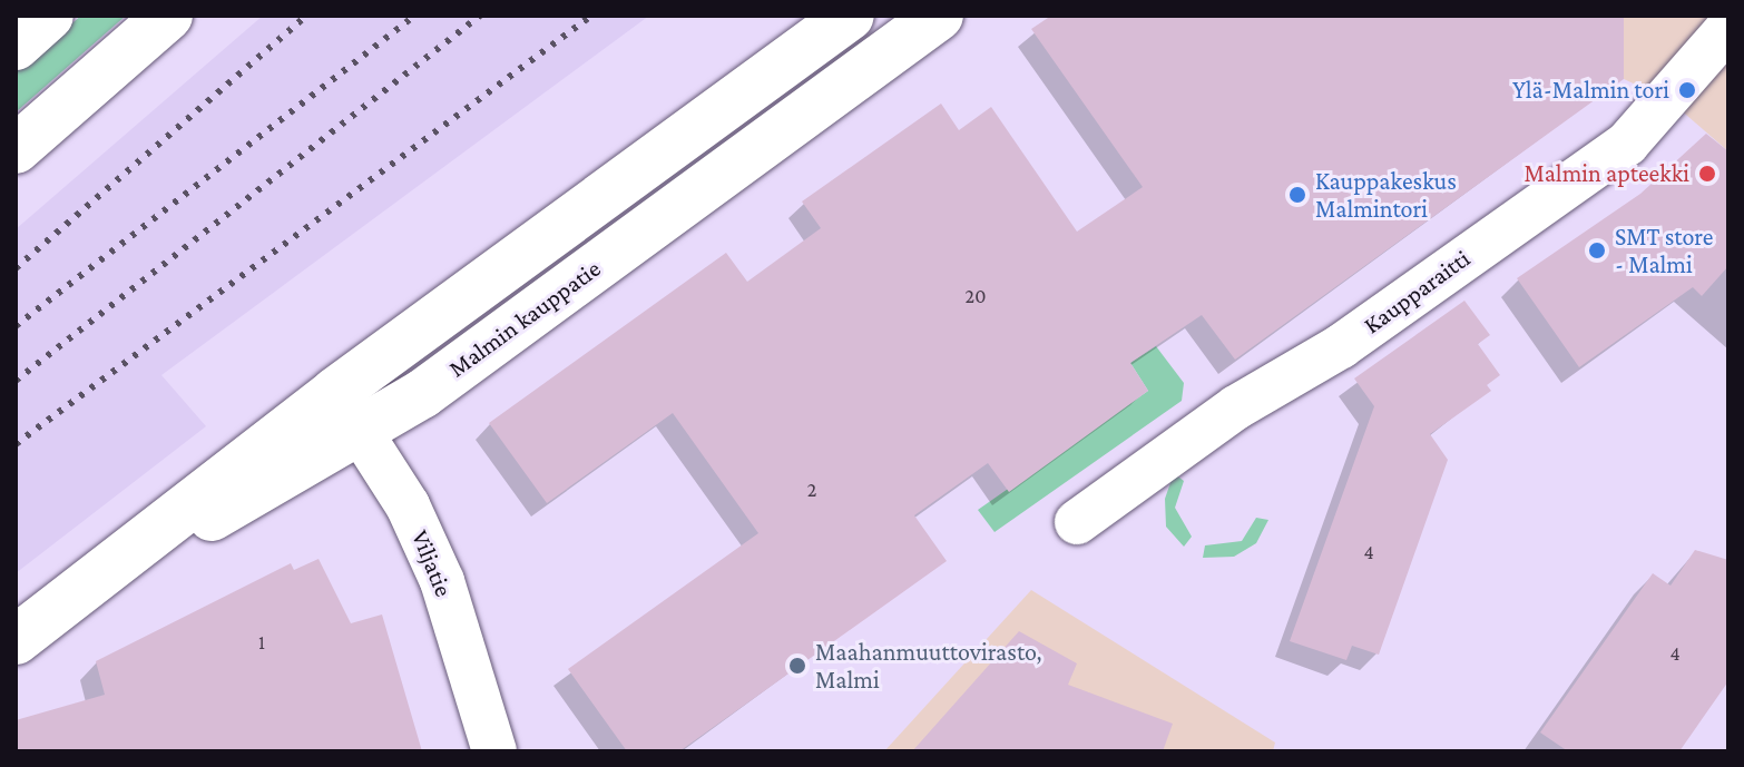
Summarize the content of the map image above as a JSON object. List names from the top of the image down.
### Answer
{
  "streets": {
    "main road": ["Malmin kauppatie"],
    "street": ["Kaupparaitti", "Viljatie"]
  },
  "crossings": [
    ["Malmin kauppatie", "Viljatie"]
  ],
  "places": [
    "Ylä-Malmin tori",
    "Malmin apteekki",
    "Kauppakeskus Malmintori",
    "SMT store - Malmi",
    "Maahanmuuttovirasto, Malmi"
  ],
  "house_numbers": [
    "20",
    "2",
    "4",
    "1",
    "4"
  ]
}
